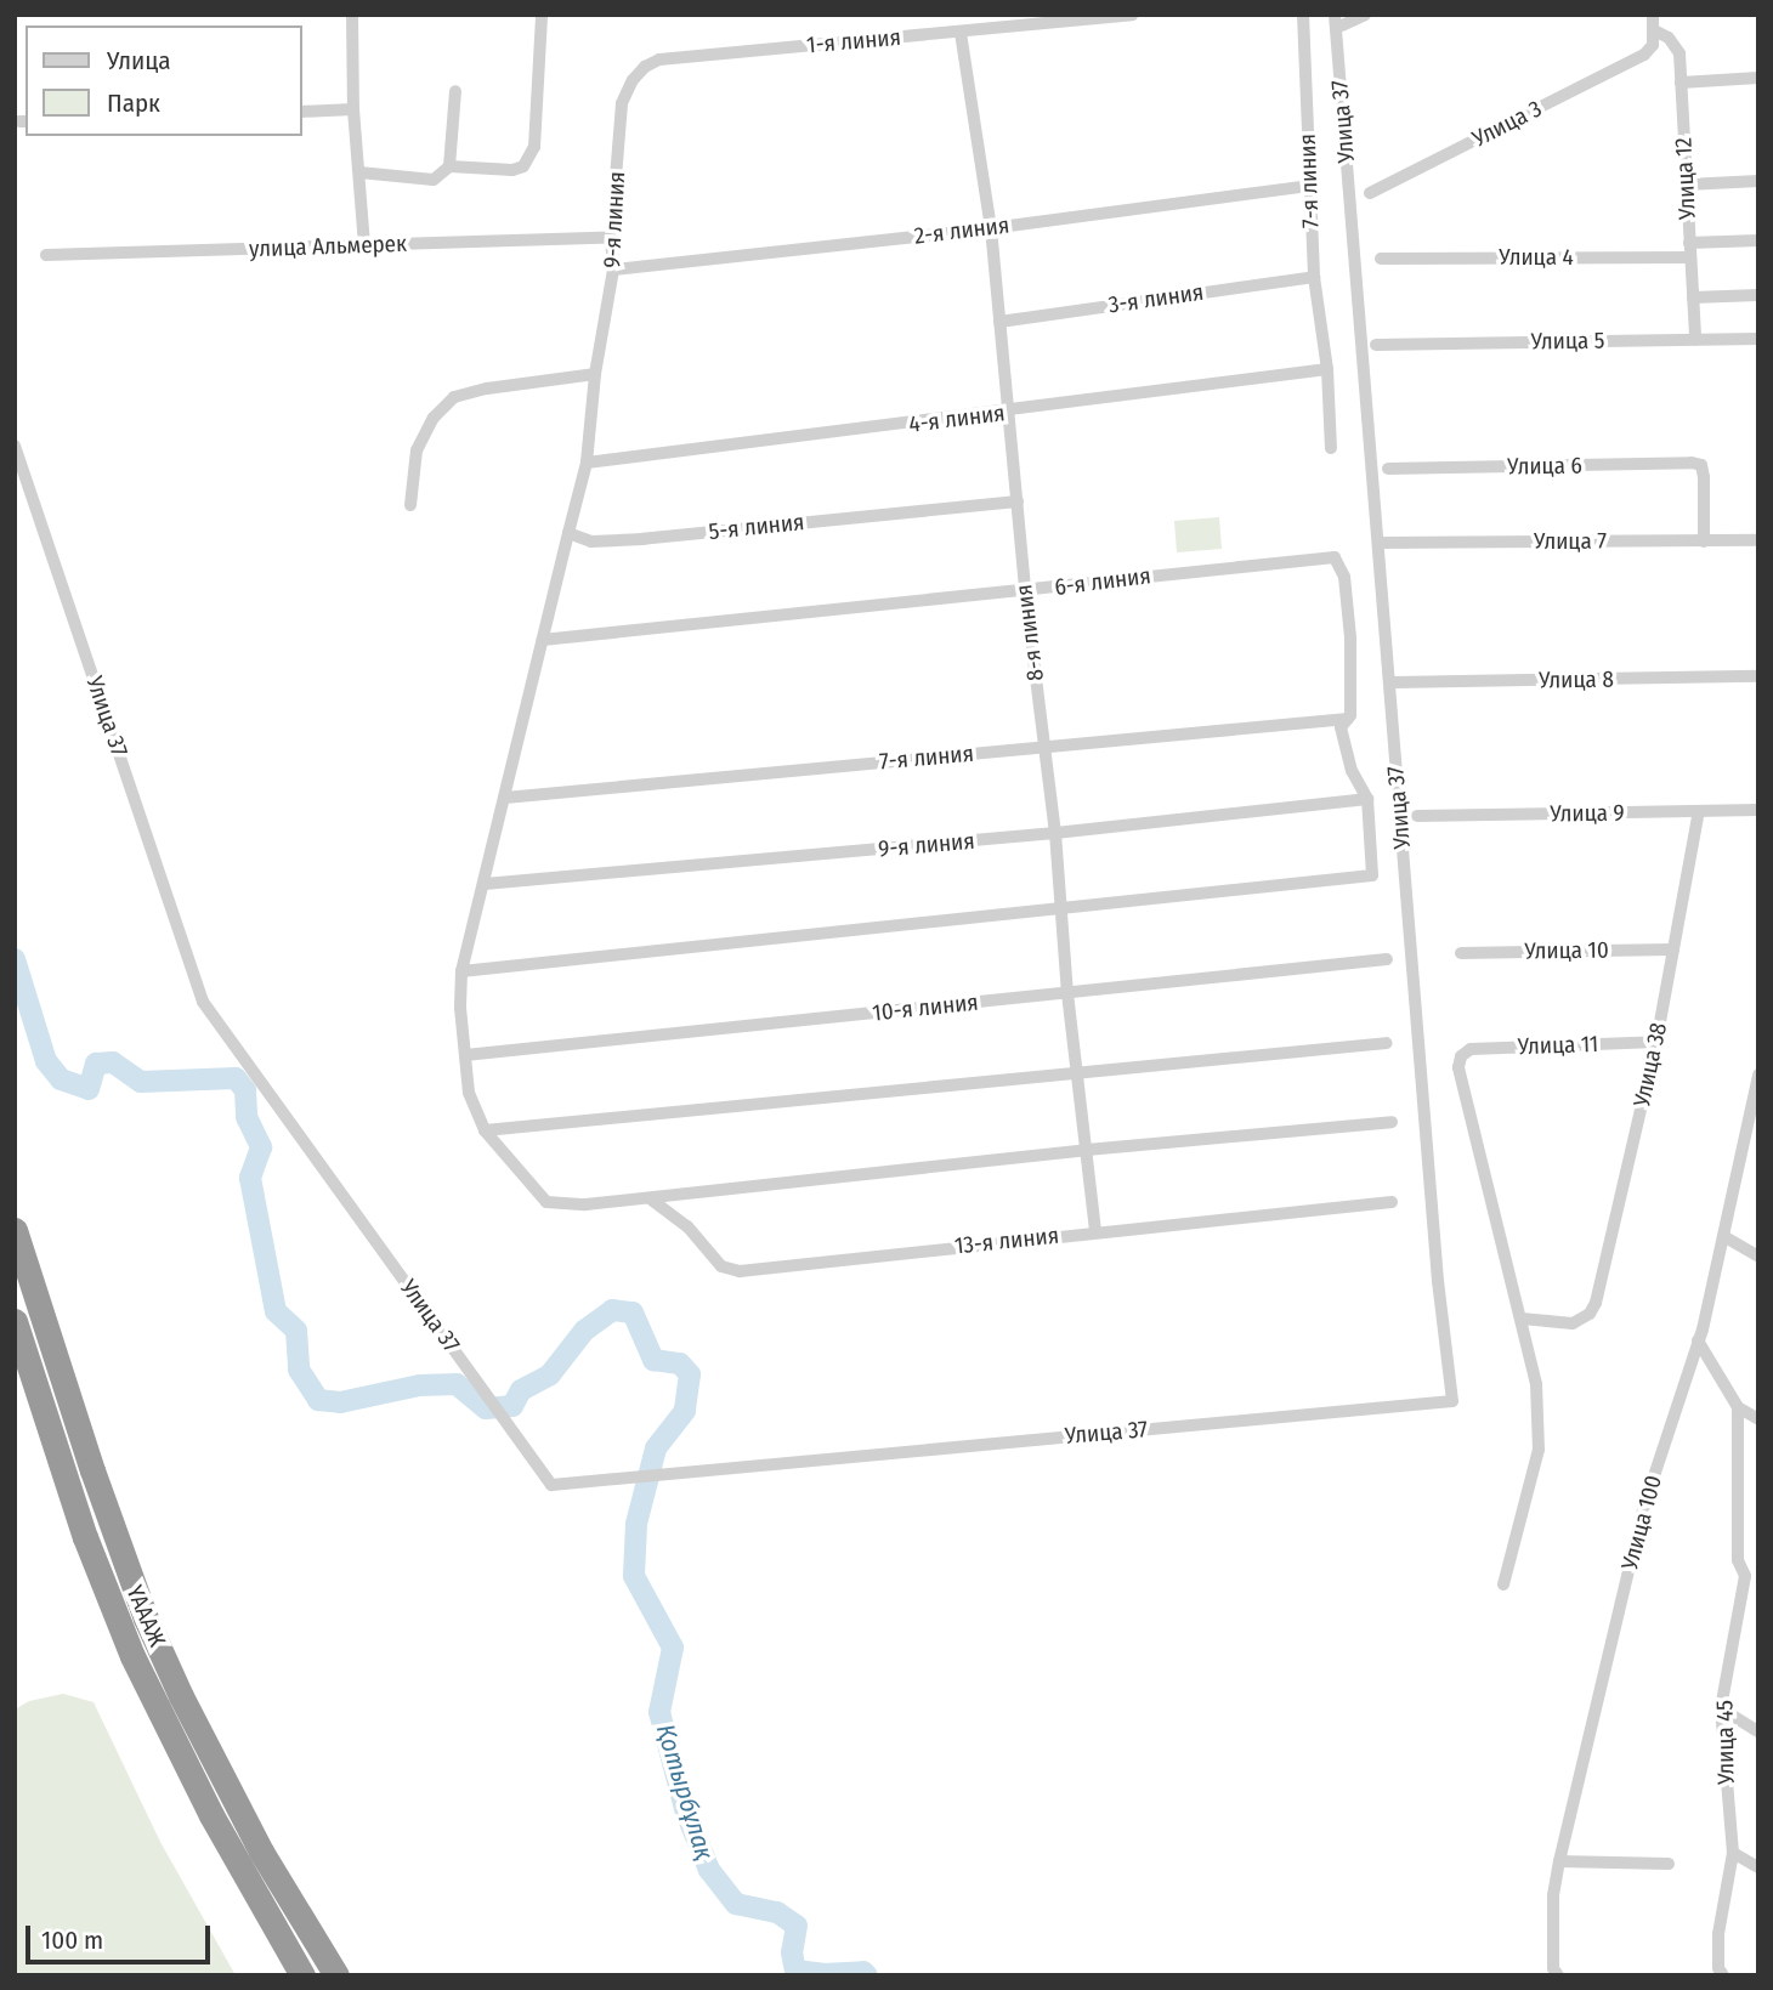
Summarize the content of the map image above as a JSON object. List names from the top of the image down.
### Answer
{
  "streets": {
    "highway": ["ҮАААЖ"],
    "street": [
      "1-я линия",
      "Улица 37",
      "Улица 3",
      "Улица 12",
      "7-я линия",
      "9-я линия",
      "2-я линия",
      "улица Альмерек",
      "Улица 4",
      "3-я линия",
      "Улица 5",
      "4-я линия",
      "Улица 6",
      "5-я линия",
      "Улица 7",
      "6-я линия",
      "8-я линия",
      "Улица 8",
      "Улица 9",
      "Улица 10",
      "10-я линия",
      "Улица 11",
      "Улица 38",
      "13-я линия",
      "Улица 100",
      "Улица 45"
    ]
  },
  "crossings": [
    ["1-я линия", "9-я линия"],
    ["1-я линия", "8-я линия"],
    ["Улица 3", "Улица 12"],
    ["Улица 12", "Улица 4"],
    ["Улица 12", "Улица 5"],
    ["7-я линия", "2-я линия"],
    ["7-я линия", "3-я линия"],
    ["7-я линия", "4-я линия"],
    ["7-я линия", "6-я линия"],
    ["7-я линия", "8-я линия"],
    ["9-я линия", "2-я линия"],
    ["9-я линия", "улица Альмерек"],
    ["9-я линия", "4-я линия"],
    ["9-я линия", "6-я линия"],
    ["9-я линия", "8-я линия"],
    ["2-я линия", "8-я линия"],
    ["3-я линия", "8-я линия"],
    ["4-я линия", "8-я линия"],
    ["Улица 6", "Улица 7"],
    ["5-я линия", "8-я линия"],
    ["6-я линия", "8-я линия"],
    ["8-я линия", "10-я линия"],
    ["8-я линия", "13-я линия"],
    ["Улица 9", "Улица 38"],
    ["Улица 10", "Улица 38"],
    ["Улица 11", "Улица 38"]
  ],
  "water": ["Қотырбұлақ"],
  "legend": ["Улица", "Парк"],
  "scale_bar": "100 m"
}
